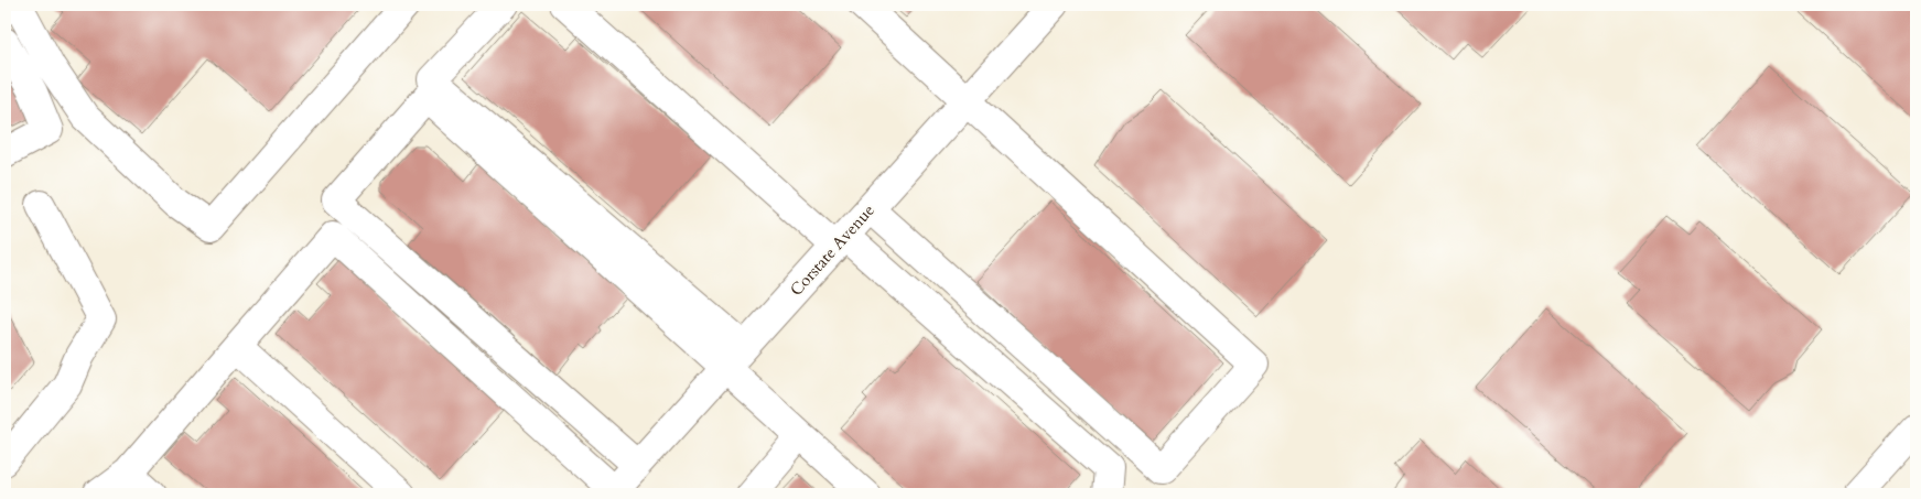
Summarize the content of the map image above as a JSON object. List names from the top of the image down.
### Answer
{
  "streets": {
    "street": ["Corstate Avenue"]
  }
}
